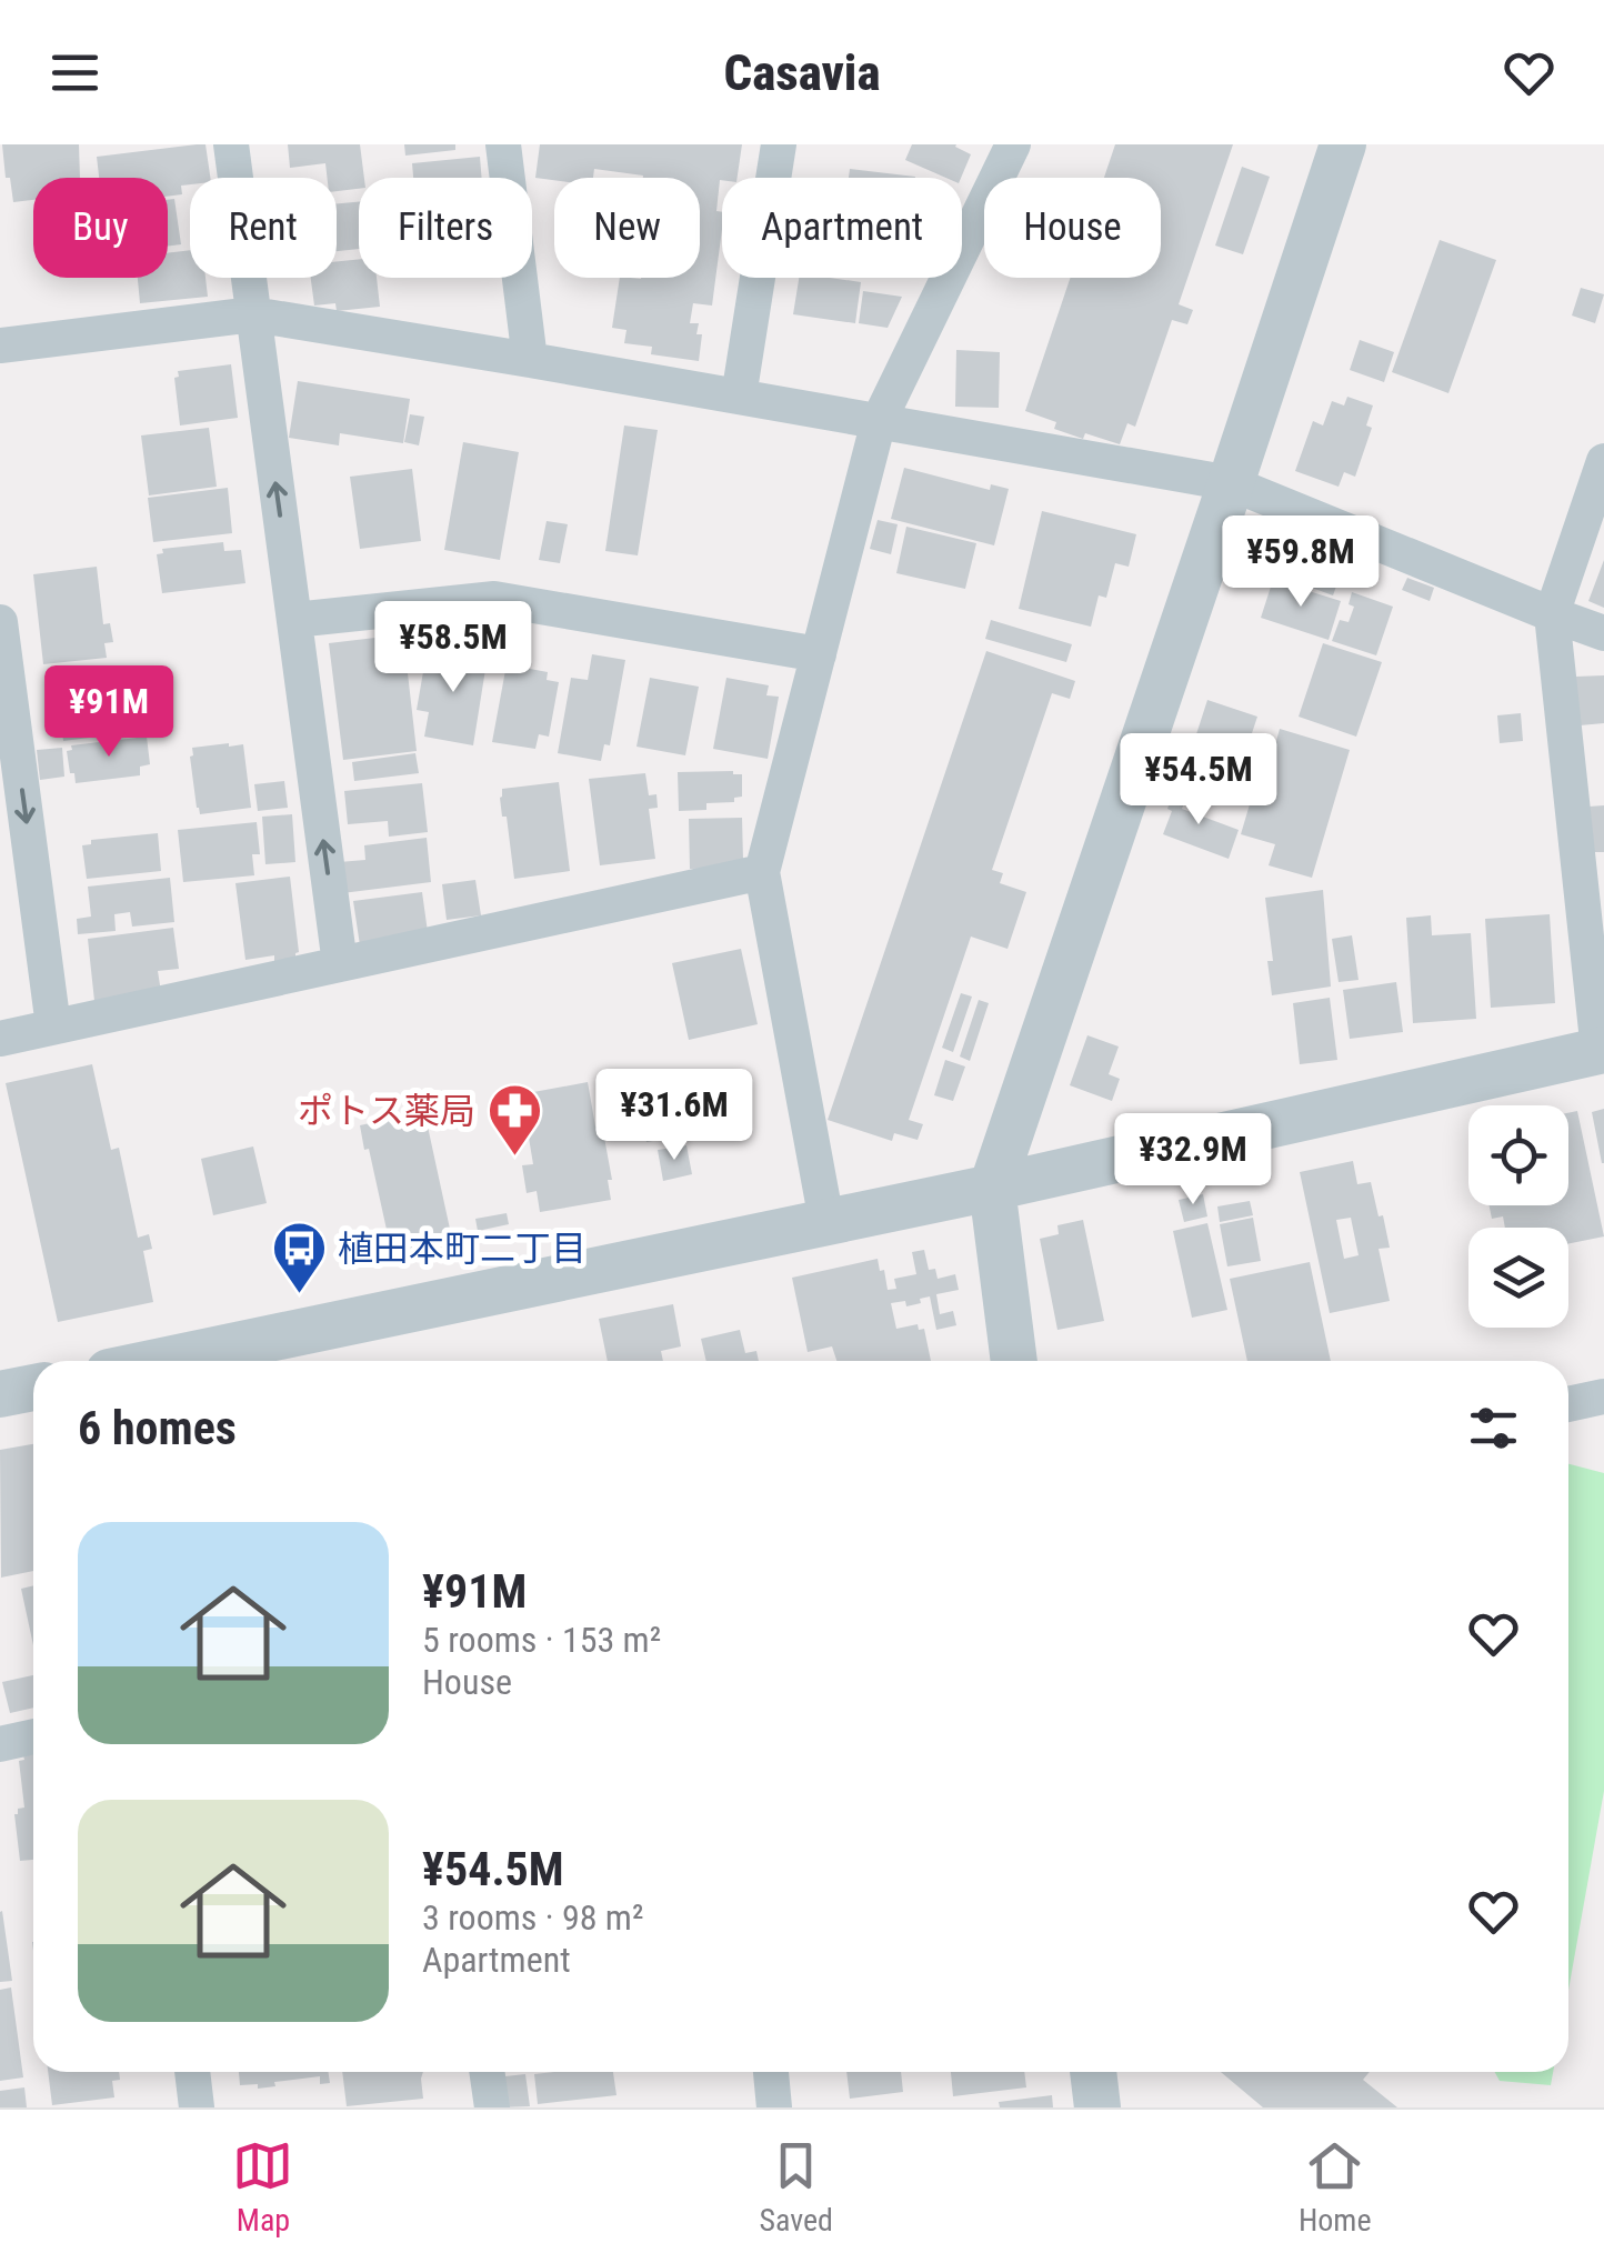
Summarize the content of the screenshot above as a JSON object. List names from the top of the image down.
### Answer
{
  "places": {
    "pharmacy": ["ポトス薬局"],
    "bus stop": ["植田本町二丁目"]
  },
  "page": {
    "header": "Casavia",
    "chip": [
      "Buy",
      "Rent",
      "Filters",
      "New",
      "Apartment",
      "House"
    ],
    "price": [
      "¥59.8M",
      "¥58.5M",
      "¥91M",
      "¥54.5M",
      "¥31.6M",
      "¥32.9M"
    ],
    "heading": "6 homes",
    "list": [
      {
        "name": "¥91M",
        "note": "5 rooms · 153 m² · House"
      },
      {
        "name": "¥54.5M",
        "note": "3 rooms · 98 m² · Apartment"
      }
    ],
    "tabs": ["Map", "Saved", "Home"]
  }
}
